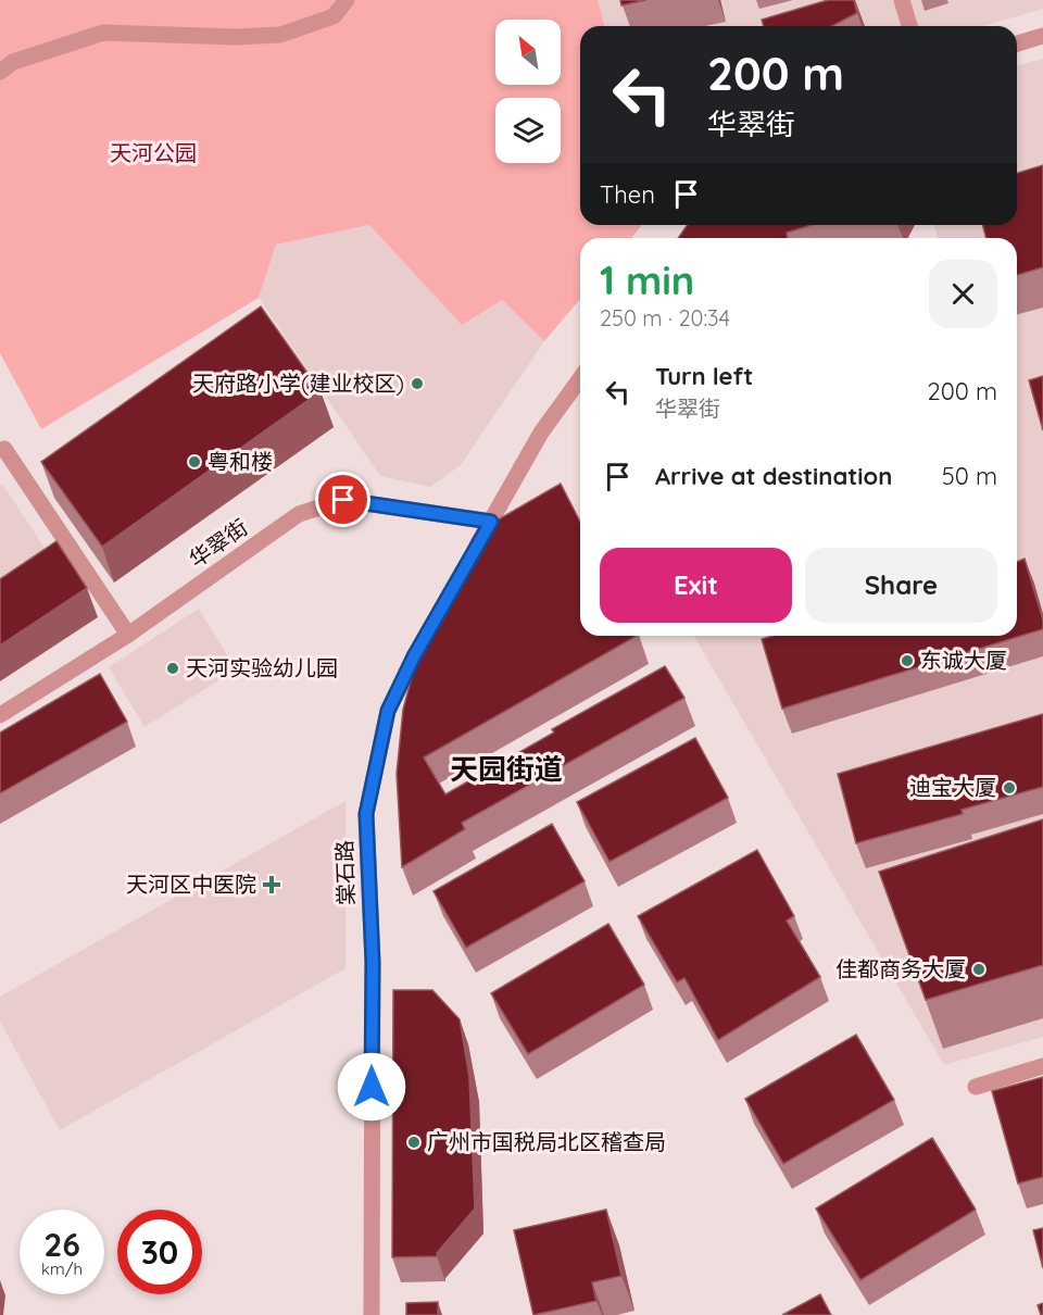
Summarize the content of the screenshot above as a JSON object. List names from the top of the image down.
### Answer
{
  "streets": {
    "street": ["华翠街", "棠石路"]
  },
  "districts": ["天园街道"],
  "parks": ["天河公园"],
  "places": {
    "other": [
      "天府路小学(建业校区)",
      "粤和楼",
      "东诚大厦",
      "天河实验幼儿园",
      "迪宝大厦",
      "佳都商务大厦",
      "广州市国税局北区稽查局"
    ],
    "health": ["天河区中医院"]
  },
  "north": "top left",
  "page": {
    "turn": ["200 m", "华翠街"],
    "then": "Then",
    "heading": ["1 min", "250 m · 20:34"],
    "list": [
      {
        "name": "Turn left",
        "note": "华翠街",
        "value": "200 m"
      },
      {
        "name": "Arrive at destination",
        "value": "50 m"
      }
    ],
    "buttons": ["Exit", "Share"],
    "speed": "26 km/h",
    "limit": "30"
  }
}
